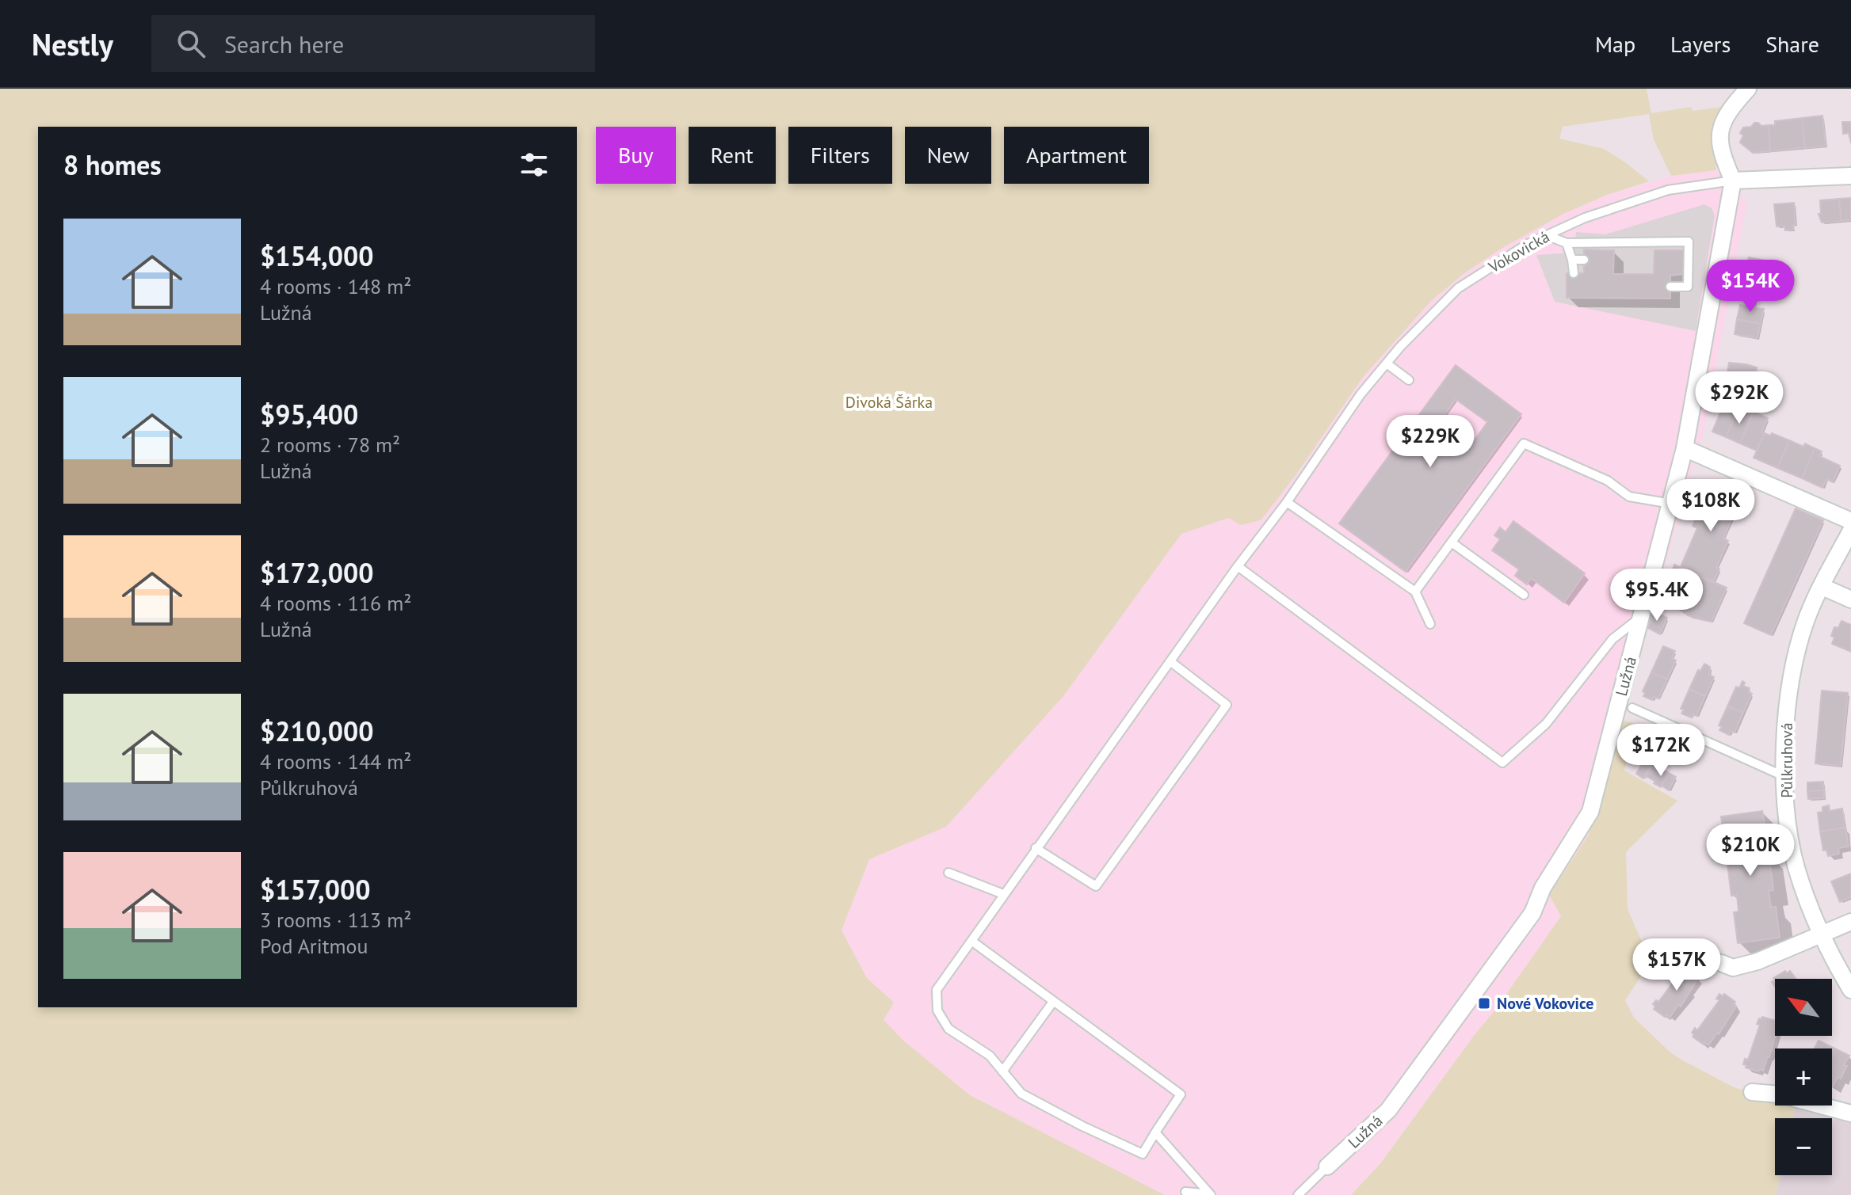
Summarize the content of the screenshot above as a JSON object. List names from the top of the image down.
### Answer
{
  "streets": {
    "street": ["Vokovická", "Lužná", "Půlkruhová"]
  },
  "crossings": [
    ["Vokovická", "Lužná"]
  ],
  "parks": ["Divoká Šárka"],
  "places": {
    "transit": ["Nové Vokovice"]
  },
  "north": "top left",
  "page": {
    "header": "Nestly",
    "search": "Search here",
    "nav": ["Map", "Layers", "Share"],
    "chip": [
      "Buy",
      "Rent",
      "Filters",
      "New",
      "Apartment"
    ],
    "heading": "8 homes",
    "list": [
      {
        "name": "$154,000",
        "note": "4 rooms · 148 m² · Lužná"
      },
      {
        "name": "$95,400",
        "note": "2 rooms · 78 m² · Lužná"
      },
      {
        "name": "$172,000",
        "note": "4 rooms · 116 m² · Lužná"
      },
      {
        "name": "$210,000",
        "note": "4 rooms · 144 m² · Půlkruhová"
      },
      {
        "name": "$157,000",
        "note": "3 rooms · 113 m² · Pod Aritmou"
      }
    ],
    "price": [
      "$154K",
      "$292K",
      "$229K",
      "$108K",
      "$95.4K",
      "$172K",
      "$210K",
      "$157K"
    ],
    "map_buttons": ["+", "−"]
  }
}
